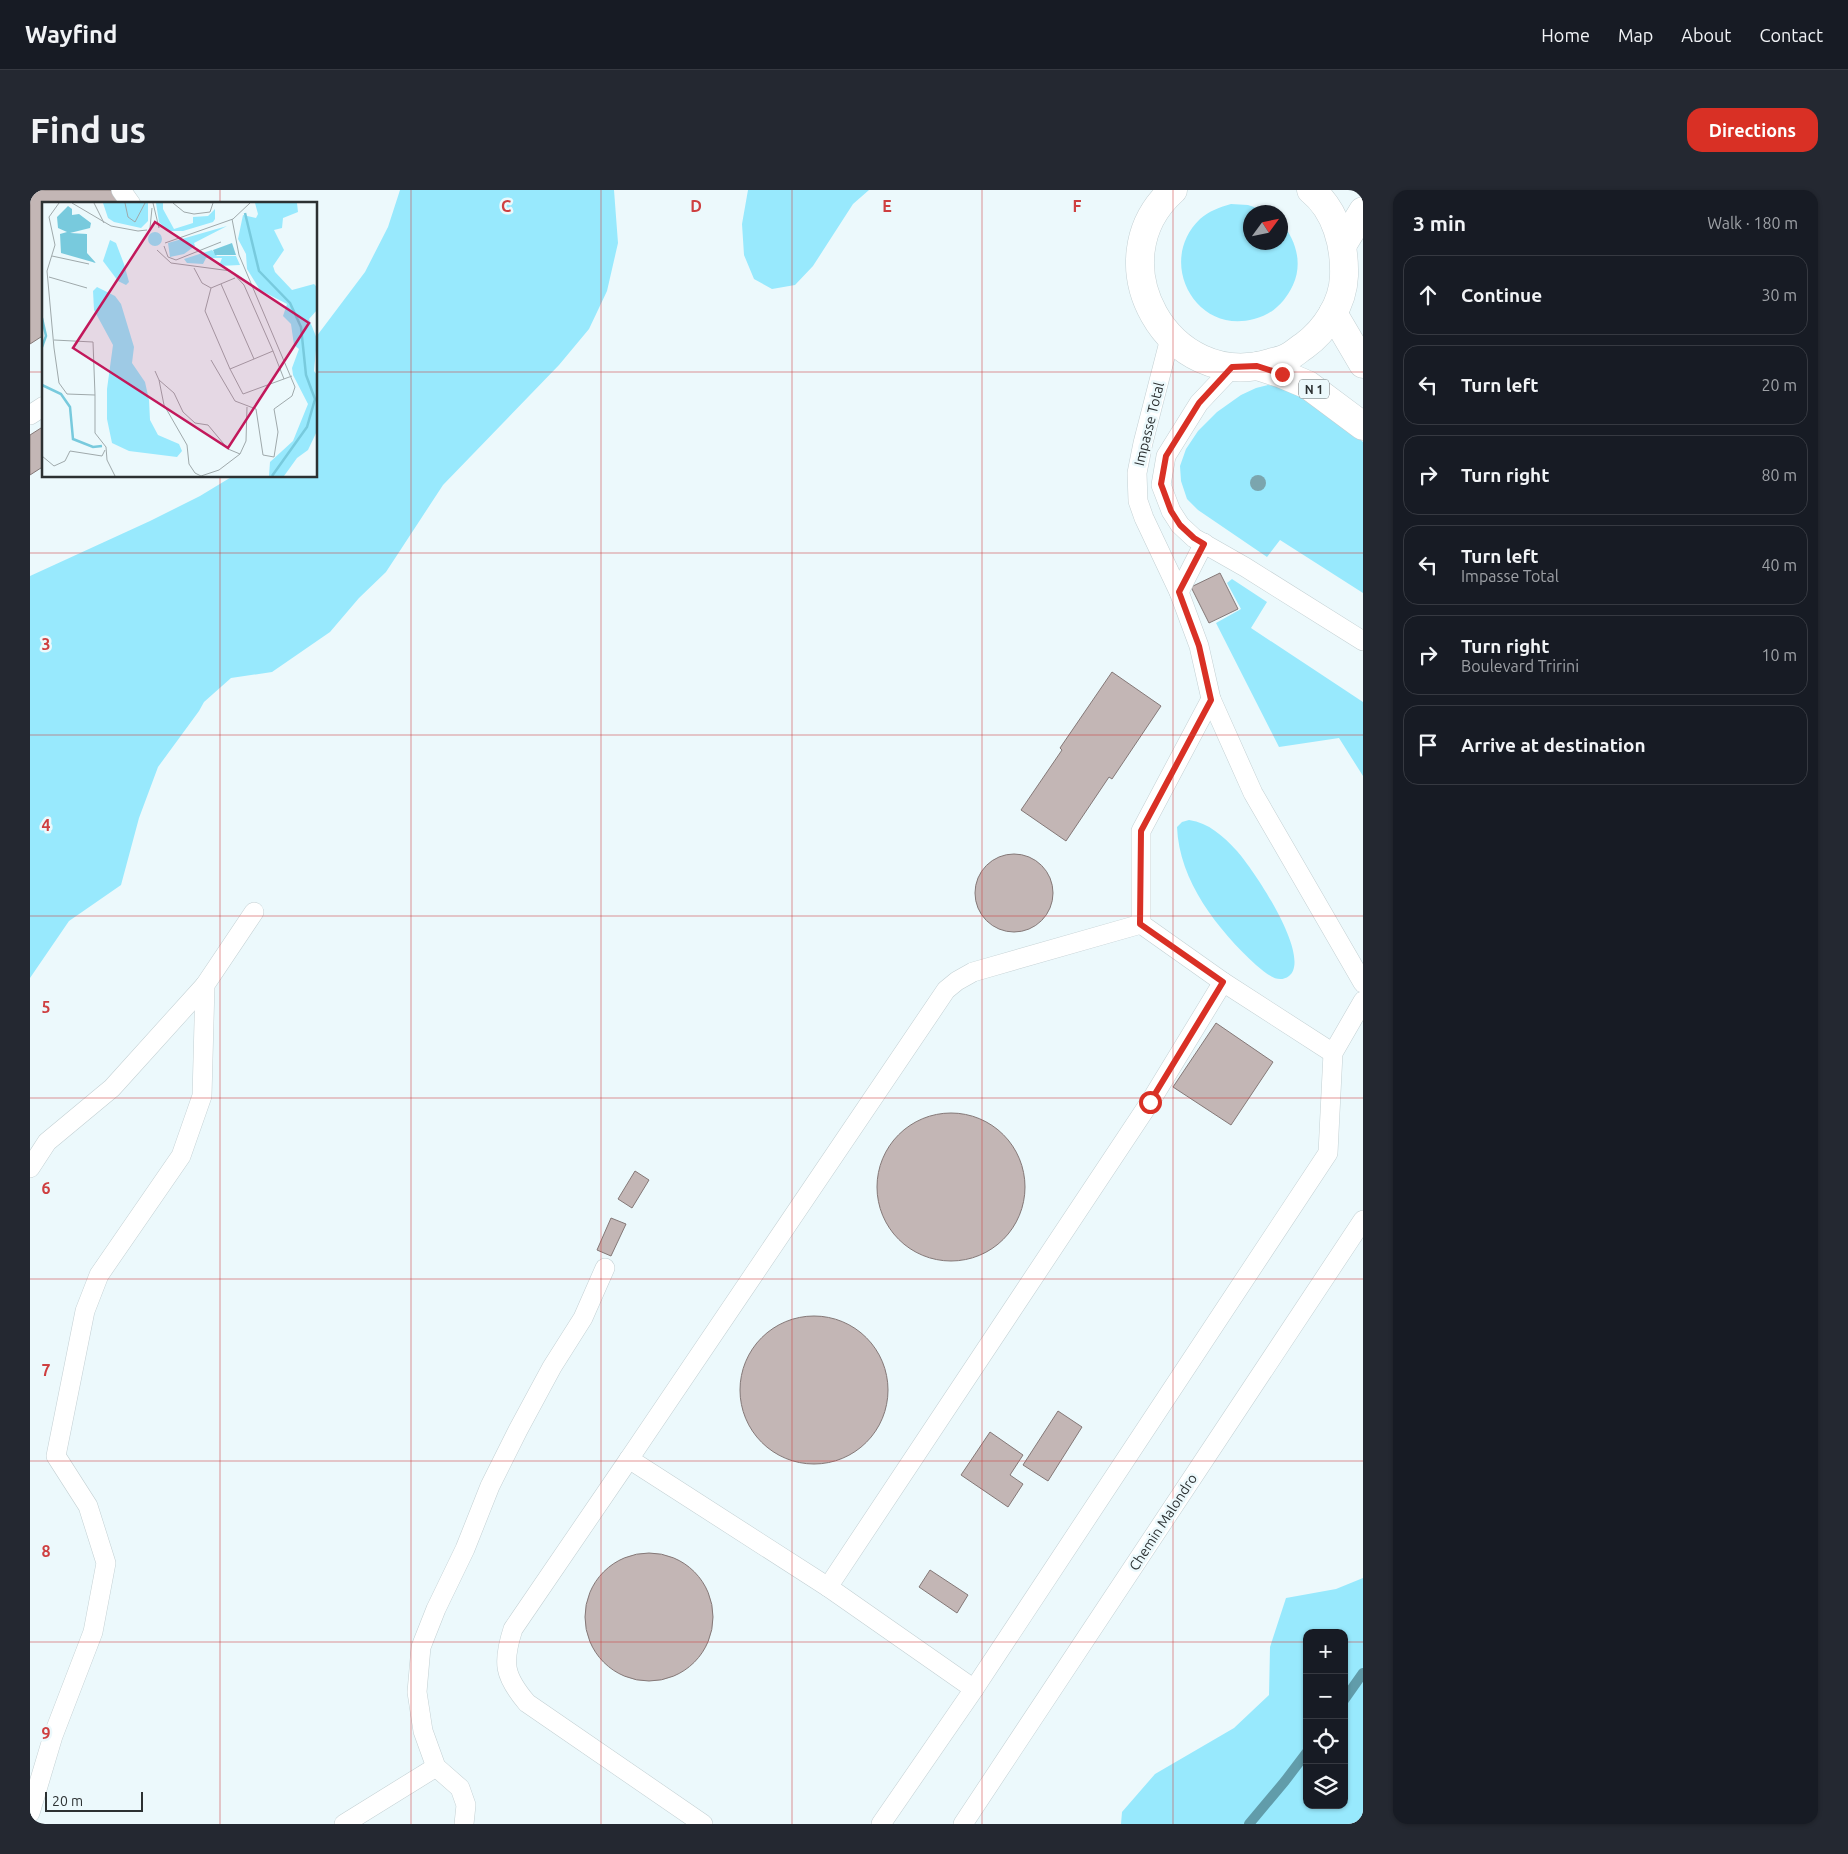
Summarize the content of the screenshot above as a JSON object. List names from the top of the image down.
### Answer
{
  "streets": {
    "main road": ["N 1"],
    "lane": ["Impasse Total", "Chemin Malondro"]
  },
  "crossings": [
    ["N 1", "Impasse Total"]
  ],
  "scale_bar": "20 m",
  "north": "top right",
  "page": {
    "header": "Wayfind",
    "nav": [
      "Home",
      "Map",
      "About",
      "Contact"
    ],
    "buttons": "Directions",
    "title": "Find us",
    "heading": ["3 min", "Walk · 180 m"],
    "list": [
      ["Continue", "30 m"],
      ["Turn left", "20 m"],
      ["Turn right", "80 m"],
      ["Turn left", "Impasse Total", "40 m"],
      ["Turn right", "Boulevard Tririni", "10 m"],
      "Arrive at destination"
    ],
    "map_buttons": ["+", "−"],
    "scale": "20 m"
  },
  "grid": {
    "columns": [
      "C",
      "D",
      "E",
      "F"
    ],
    "rows": [
      "3",
      "4",
      "5",
      "6",
      "7",
      "8",
      "9"
    ]
  }
}
